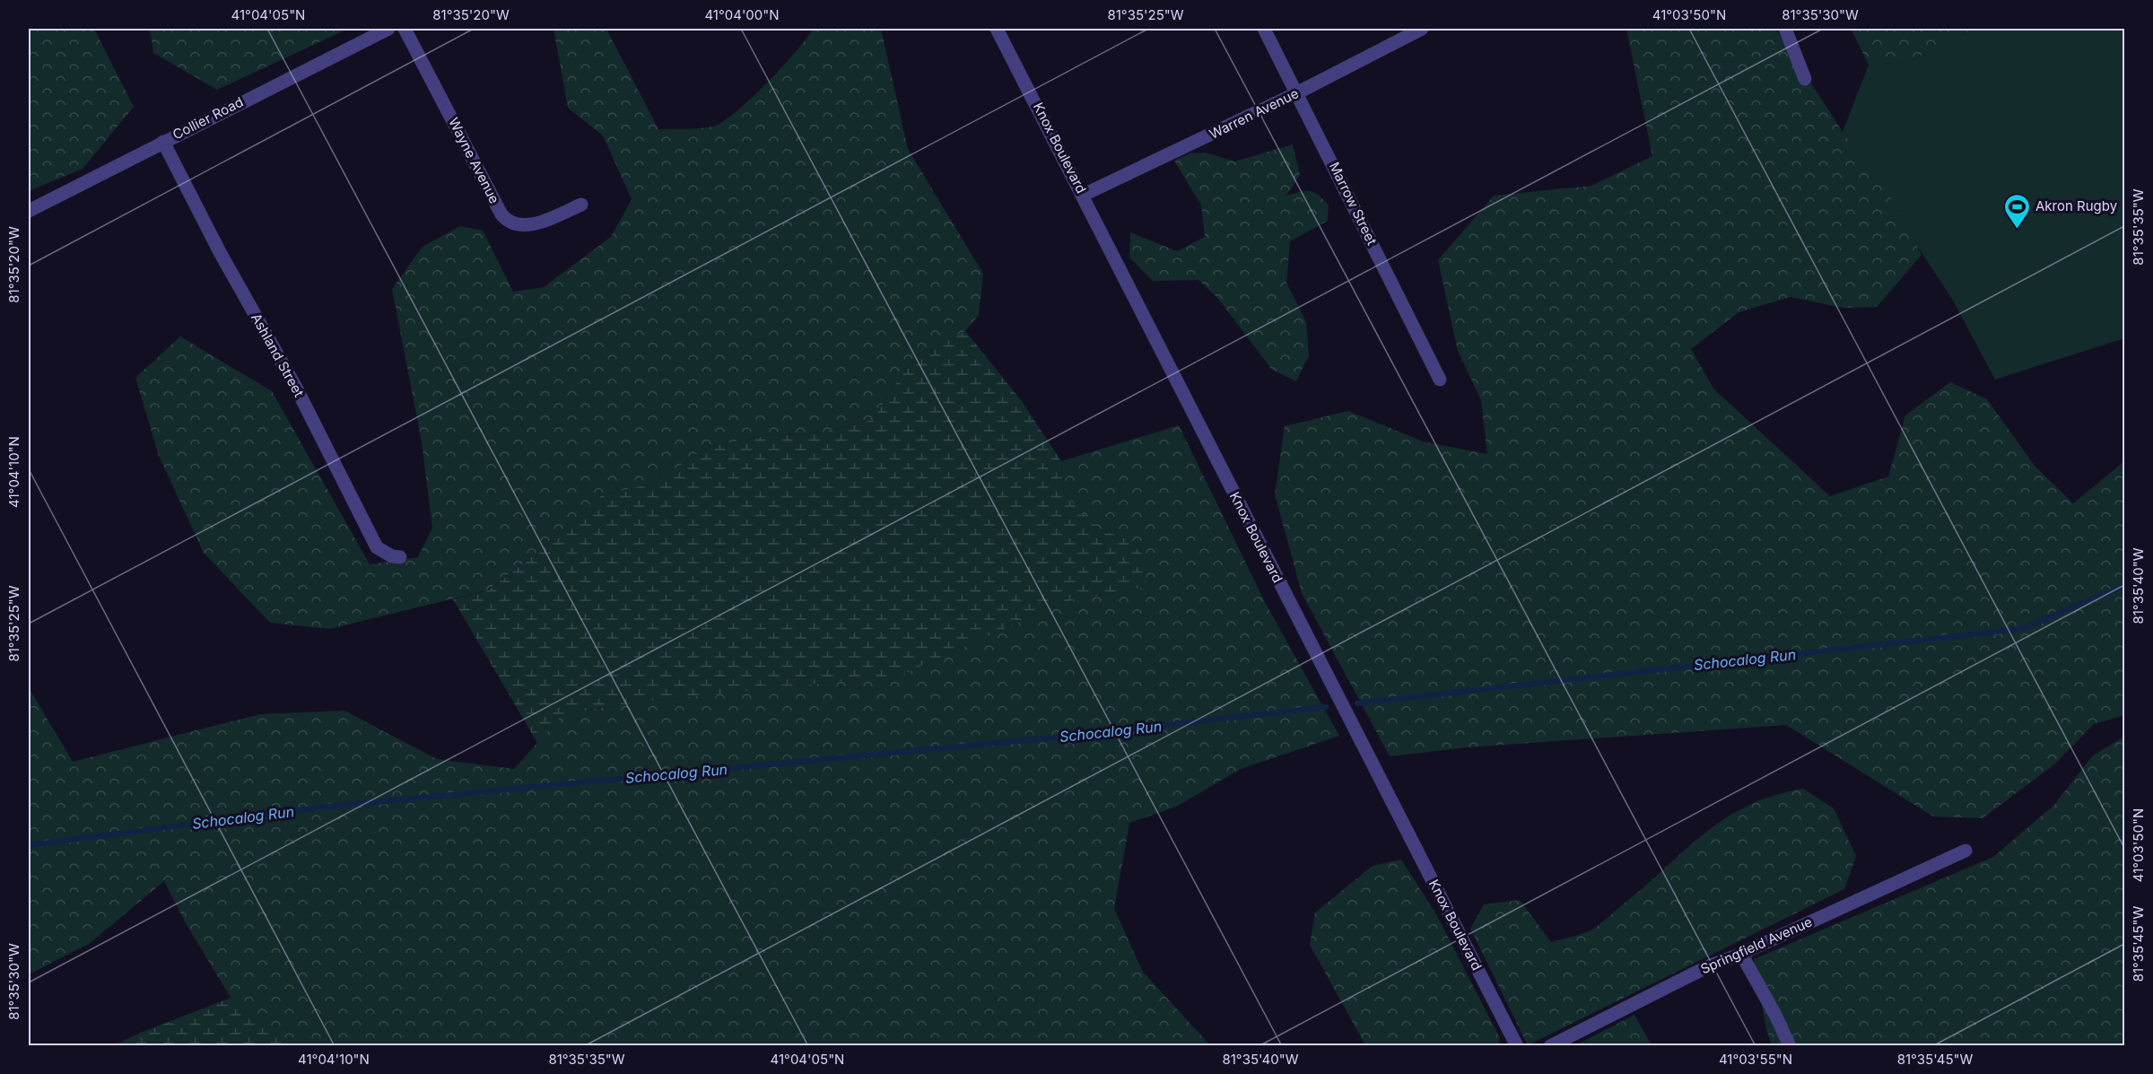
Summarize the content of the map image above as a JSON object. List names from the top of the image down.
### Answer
{
  "streets": {
    "street": [
      "Warren Avenue",
      "Collier Road",
      "Knox Boulevard",
      "Wayne Avenue",
      "Marrow Street",
      "Ashland Street",
      "Springfield Avenue"
    ]
  },
  "crossings": [
    ["Warren Avenue", "Knox Boulevard"],
    ["Warren Avenue", "Marrow Street"],
    ["Collier Road", "Ashland Street"]
  ],
  "water": ["Schocalog Run"],
  "places": {
    "sports": ["Akron Rugby"]
  },
  "coordinates": [
    "41°04'05\"N",
    "81°35'20\"W",
    "41°04'00\"N",
    "81°35'25\"W",
    "41°03'50\"N",
    "81°35'30\"W",
    "81°35'35\"W",
    "41°04'10\"N",
    "81°35'40\"W",
    "81°35'45\"W",
    "41°03'55\"N"
  ]
}
